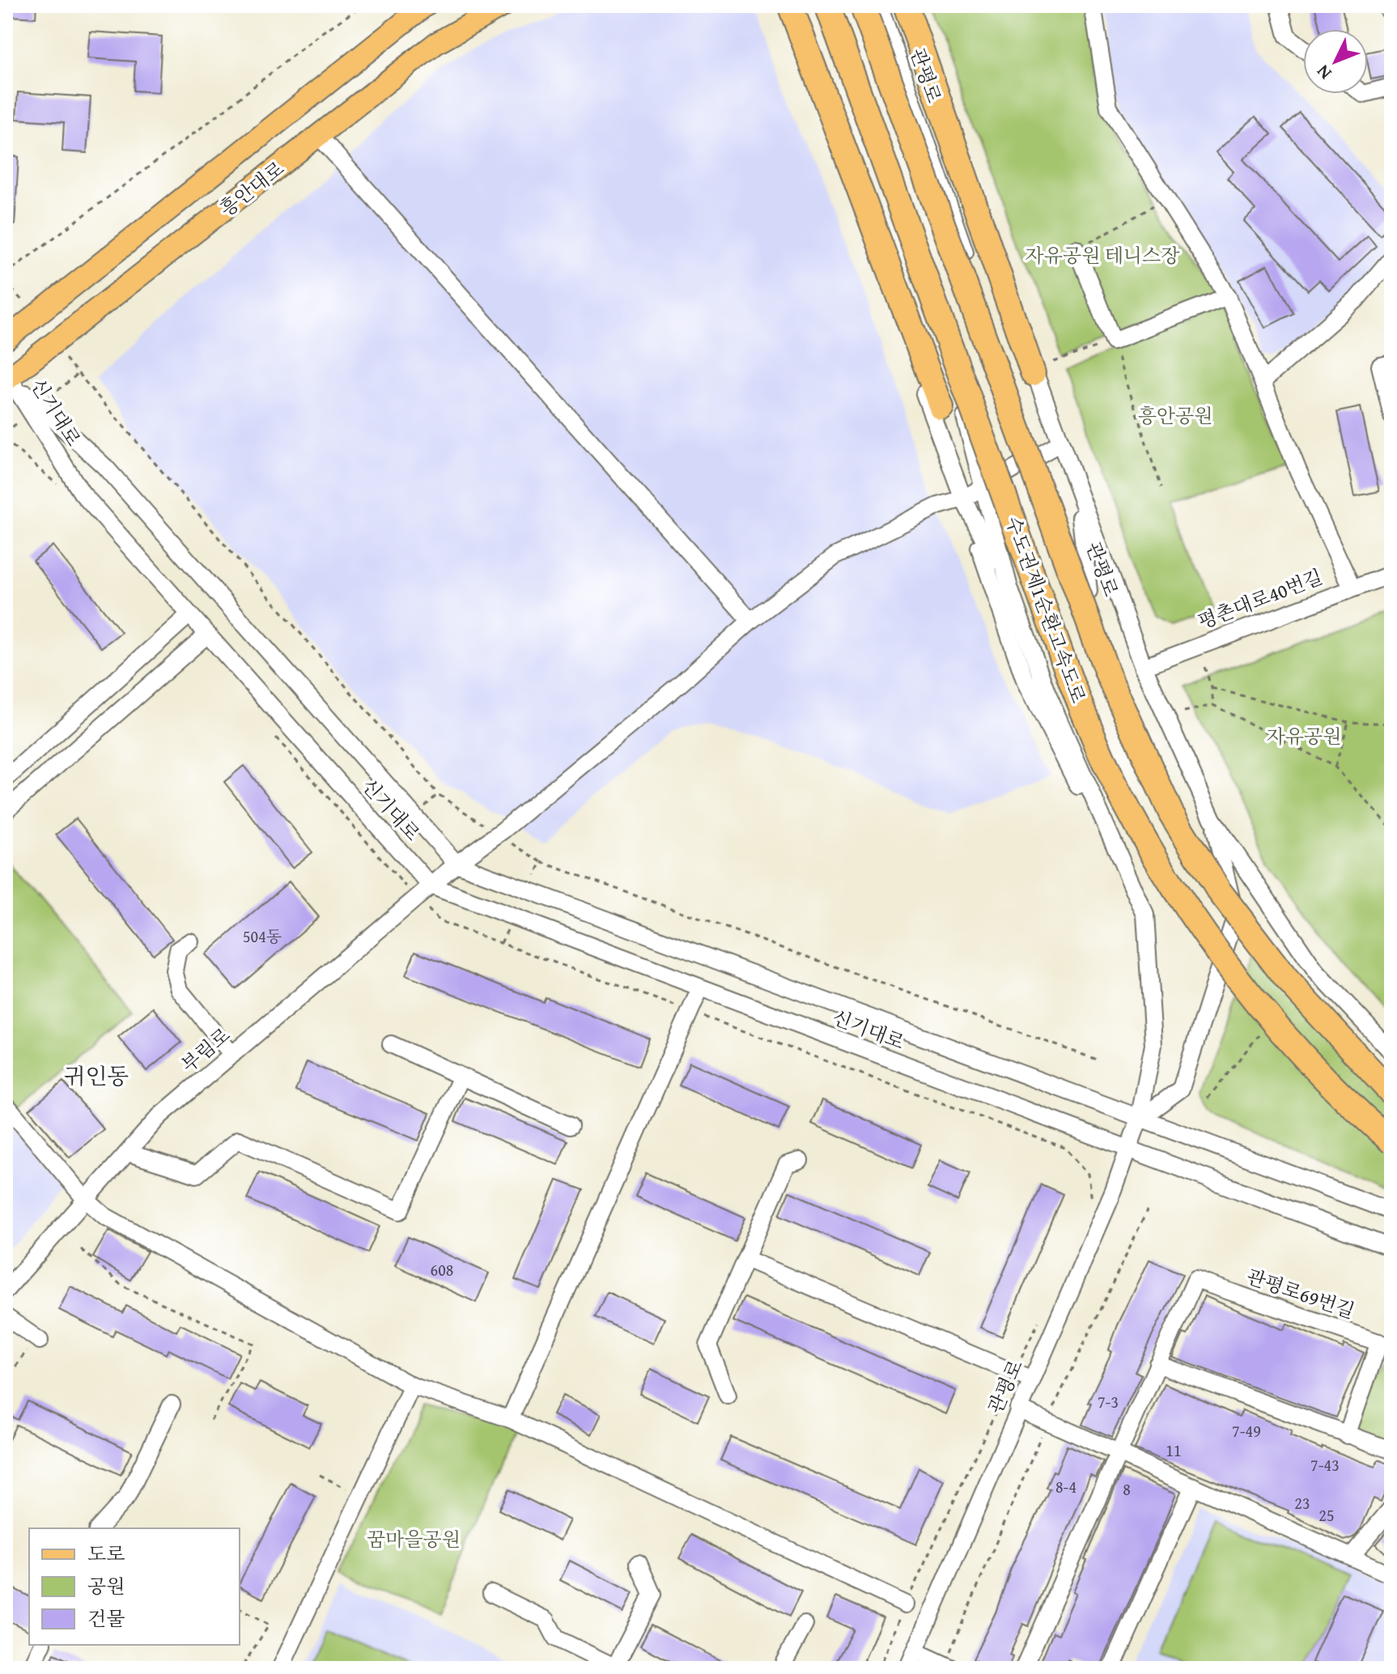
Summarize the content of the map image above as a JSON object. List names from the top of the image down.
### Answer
{
  "streets": {
    "highway": ["수도권제1순환고속도로"],
    "main road": ["흥안대로"],
    "street": [
      "관평로",
      "신기대로",
      "평촌대로40번길",
      "부림로",
      "관평로69번길"
    ]
  },
  "crossings": [
    ["관평로", "신기대로"],
    ["관평로", "부림로"],
    ["흥안대로", "신기대로"],
    ["신기대로", "부림로"]
  ],
  "districts": ["귀인동"],
  "parks": [
    "자유공원 테니스장",
    "흥안공원",
    "자유공원",
    "꿈마을공원"
  ],
  "house_numbers": [
    "504동",
    "608",
    "7-3",
    "7-49",
    "11",
    "7-43",
    "8-4",
    "8",
    "23",
    "25"
  ],
  "legend": ["도로", "공원", "건물"],
  "north": "bottom left"
}
